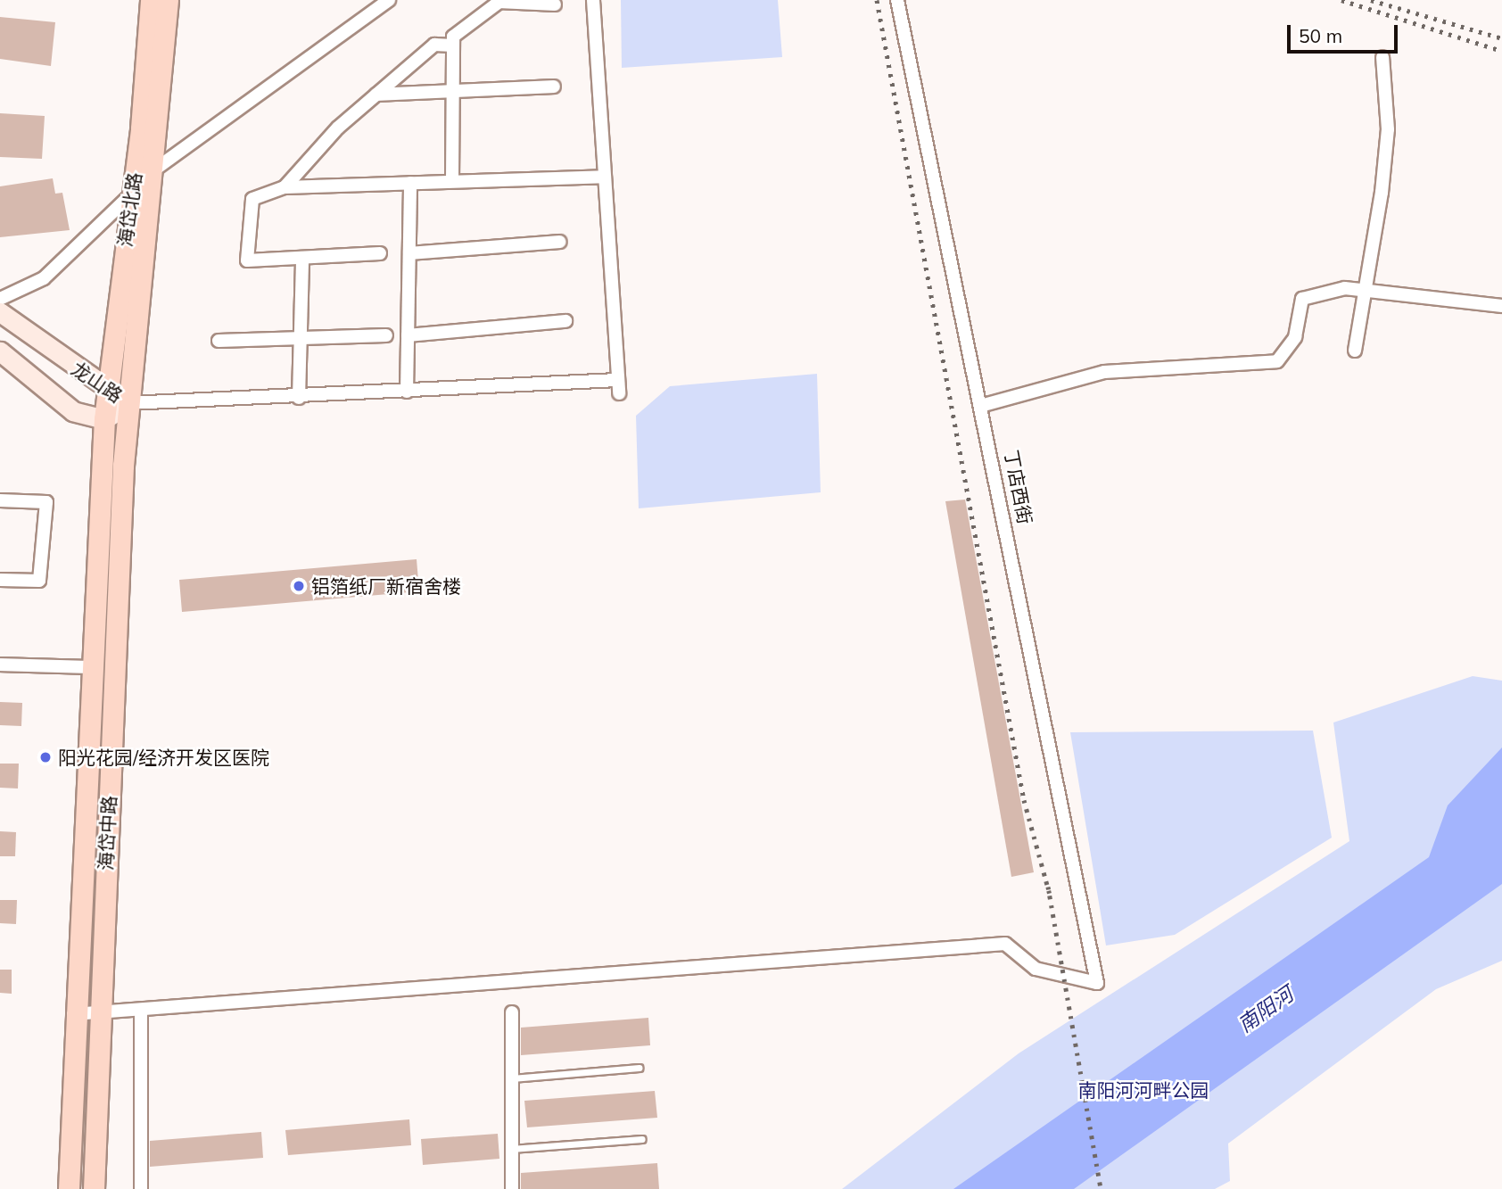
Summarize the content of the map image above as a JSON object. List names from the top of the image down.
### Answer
{
  "streets": {
    "main road": ["海岱北路", "海岱中路"],
    "street": ["龙山路", "丁店西街"]
  },
  "crossings": [
    ["海岱北路", "龙山路"],
    ["海岱北路", "海岱中路"],
    ["龙山路", "海岱中路"]
  ],
  "water": ["南阳河"],
  "parks": ["南阳河河畔公园"],
  "places": ["铝箔纸厂新宿舍楼", "阳光花园/经济开发区医院"],
  "scale_bar": "50 m"
}
